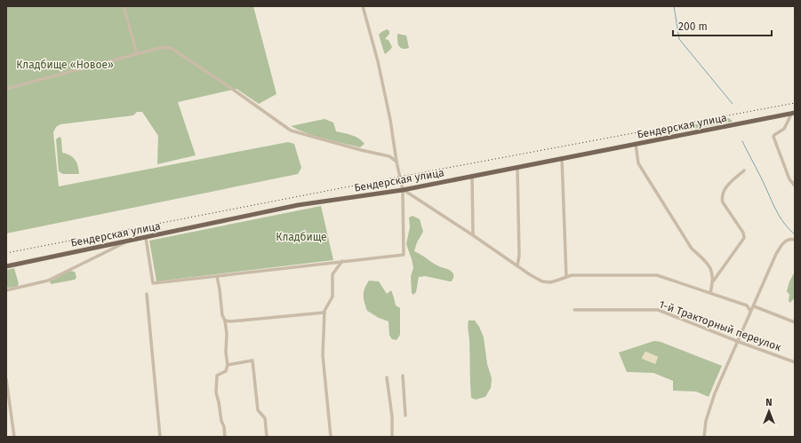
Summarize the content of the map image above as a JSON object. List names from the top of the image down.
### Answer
{
  "streets": {
    "main road": ["Бендерская улица"],
    "street": ["1-й Тракторный переулок"]
  },
  "parks": ["Кладбище «Новое»", "Кладбище"],
  "scale_bar": "200 m",
  "north": "top"
}
